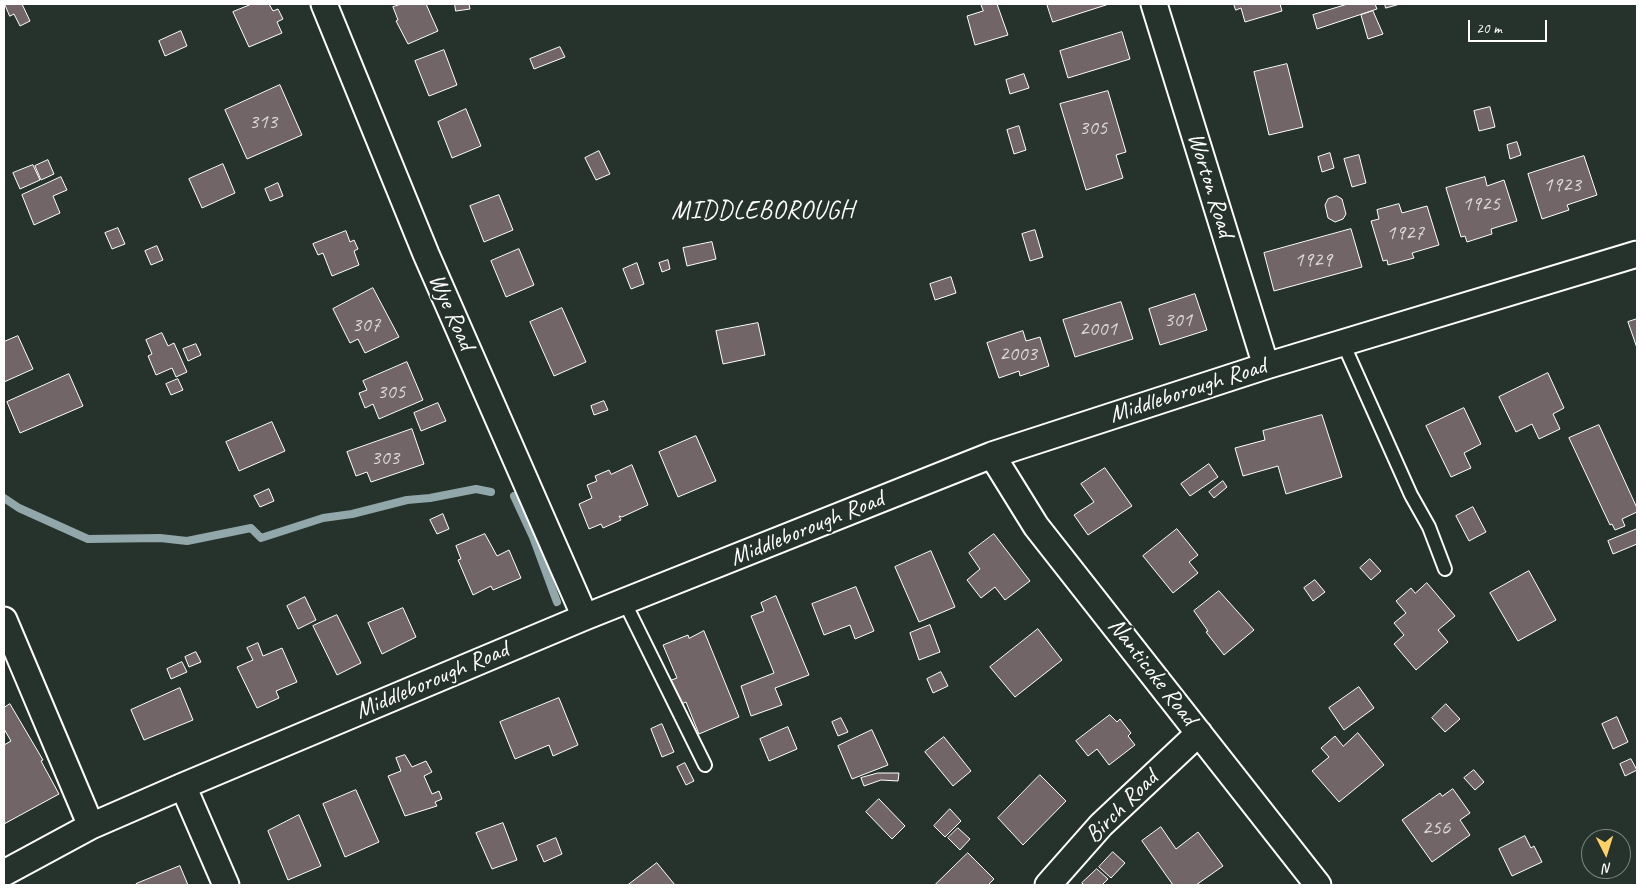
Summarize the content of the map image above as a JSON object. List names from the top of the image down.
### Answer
{
  "streets": {
    "street": [
      "Worton Road",
      "Wye Road",
      "Middleborough Road",
      "Nanticoke Road",
      "Birch Road"
    ]
  },
  "crossings": [
    ["Worton Road", "Middleborough Road"],
    ["Wye Road", "Middleborough Road"],
    ["Middleborough Road", "Nanticoke Road"],
    ["Nanticoke Road", "Birch Road"]
  ],
  "districts": ["MIDDLEBOROUGH"],
  "house_numbers": [
    "313",
    "305",
    "1923",
    "1925",
    "1927",
    "1929",
    "301",
    "307",
    "2001",
    "2003",
    "305",
    "303",
    "256"
  ],
  "scale_bar": "20 m",
  "north": "bottom"
}
